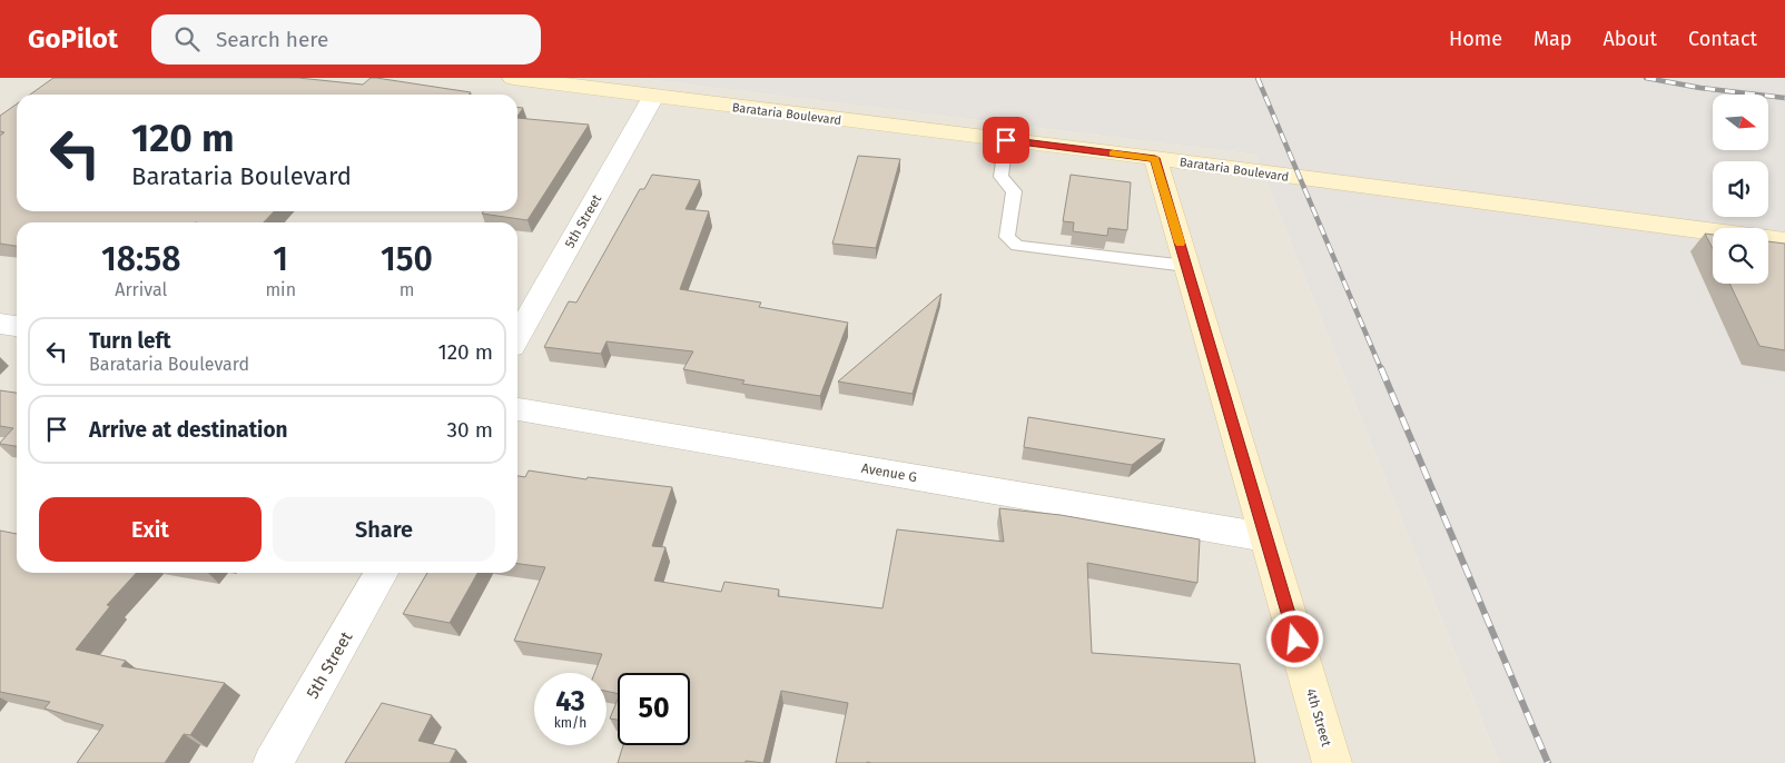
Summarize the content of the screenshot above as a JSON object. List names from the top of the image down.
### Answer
{
  "streets": {
    "main road": ["Barataria Boulevard", "4th Street"],
    "street": ["5th Street", "Avenue G"]
  },
  "crossings": [
    ["Barataria Boulevard", "5th Street"],
    ["Barataria Boulevard", "4th Street"],
    ["Avenue G", "4th Street"]
  ],
  "north": "right",
  "page": {
    "header": "GoPilot",
    "search": "Search here",
    "nav": [
      "Home",
      "Map",
      "About",
      "Contact"
    ],
    "turn": ["120 m", "Barataria Boulevard"],
    "eta": [
      "18:58",
      "Arrival",
      "1",
      "min",
      "150",
      "m"
    ],
    "list": [
      {
        "name": "Turn left",
        "note": "Barataria Boulevard",
        "value": "120 m"
      },
      {
        "name": "Arrive at destination",
        "value": "30 m"
      }
    ],
    "buttons": ["Exit", "Share"],
    "speed": "43 km/h",
    "limit": "50"
  }
}
